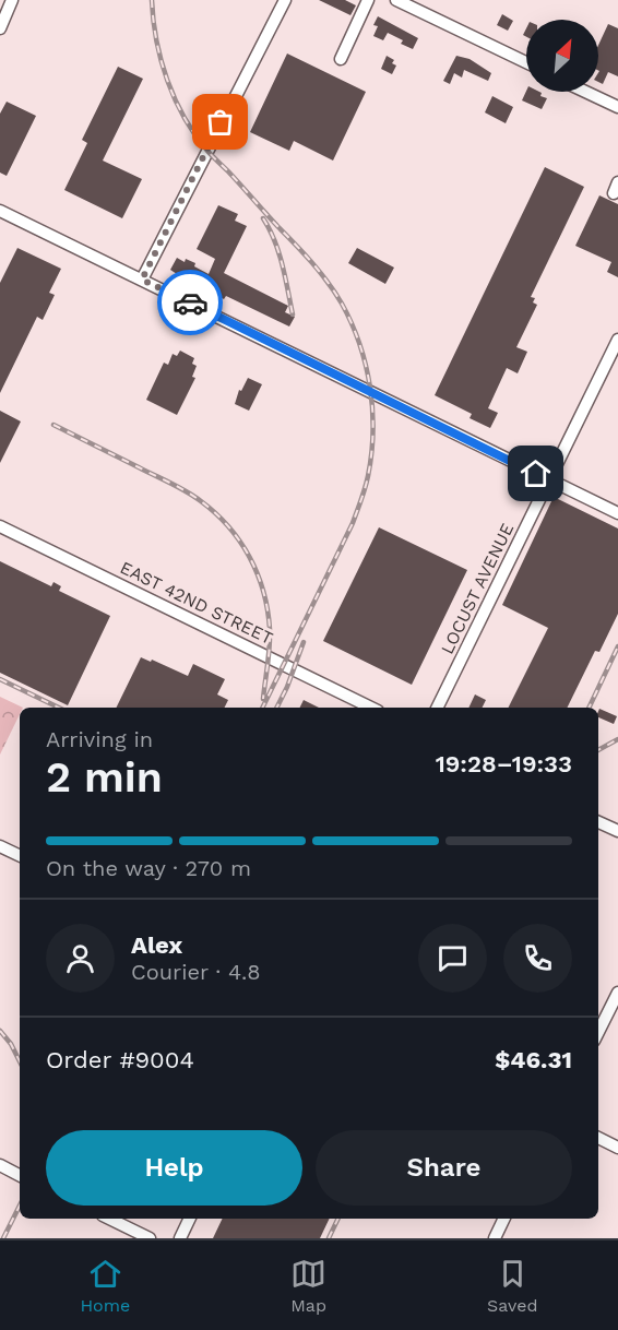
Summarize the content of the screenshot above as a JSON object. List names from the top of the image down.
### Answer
{
  "streets": {
    "street": ["LOCUST AVENUE", "EAST 42ND STREET"]
  },
  "north": "top right",
  "page": {
    "heading": ["2 min", "Arriving in", "19:28–19:33"],
    "panel": [
      "Alex",
      "Courier · 4.8",
      "Order #9004",
      "$46.31"
    ],
    "bar": "On the way · 270 m",
    "buttons": ["Help", "Share"],
    "tabs": ["Home", "Map", "Saved"]
  }
}
